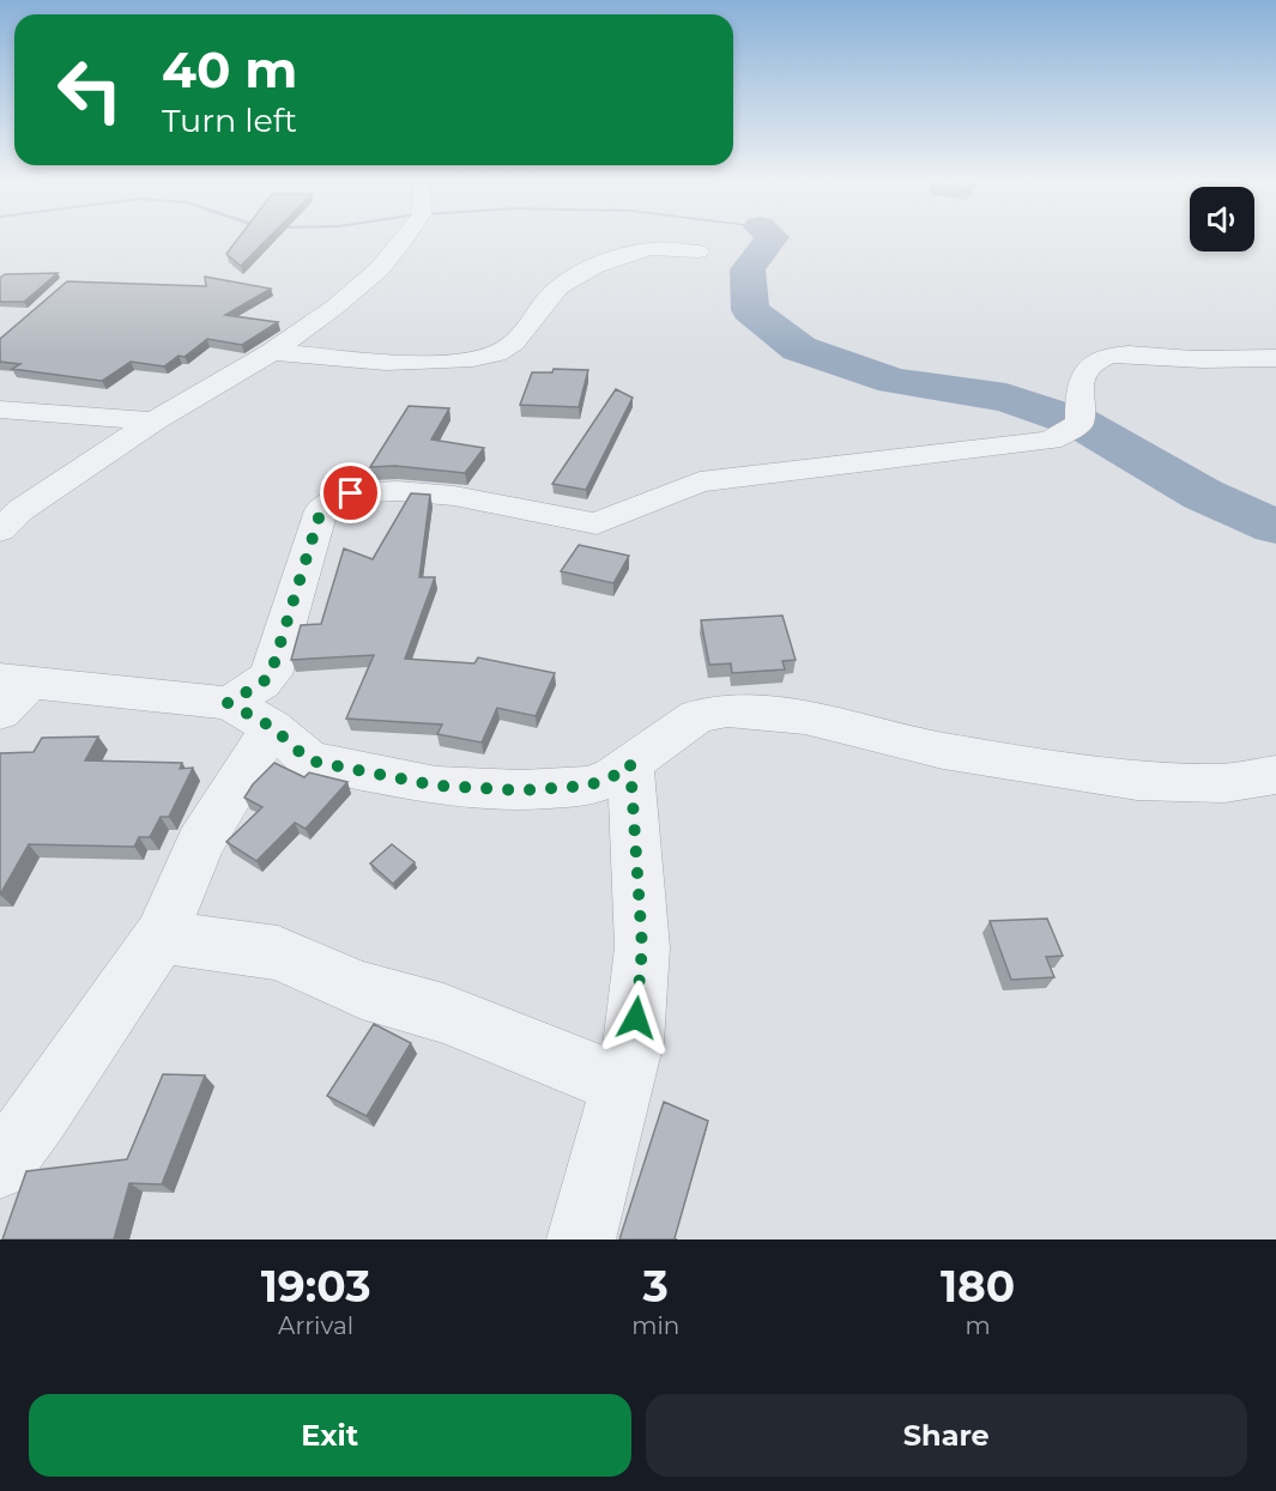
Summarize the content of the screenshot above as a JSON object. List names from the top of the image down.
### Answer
{
  "page": {
    "turn": ["40 m", "Turn left"],
    "eta": [
      "19:03",
      "Arrival",
      "3",
      "min",
      "180",
      "m"
    ],
    "buttons": ["Exit", "Share"]
  }
}
